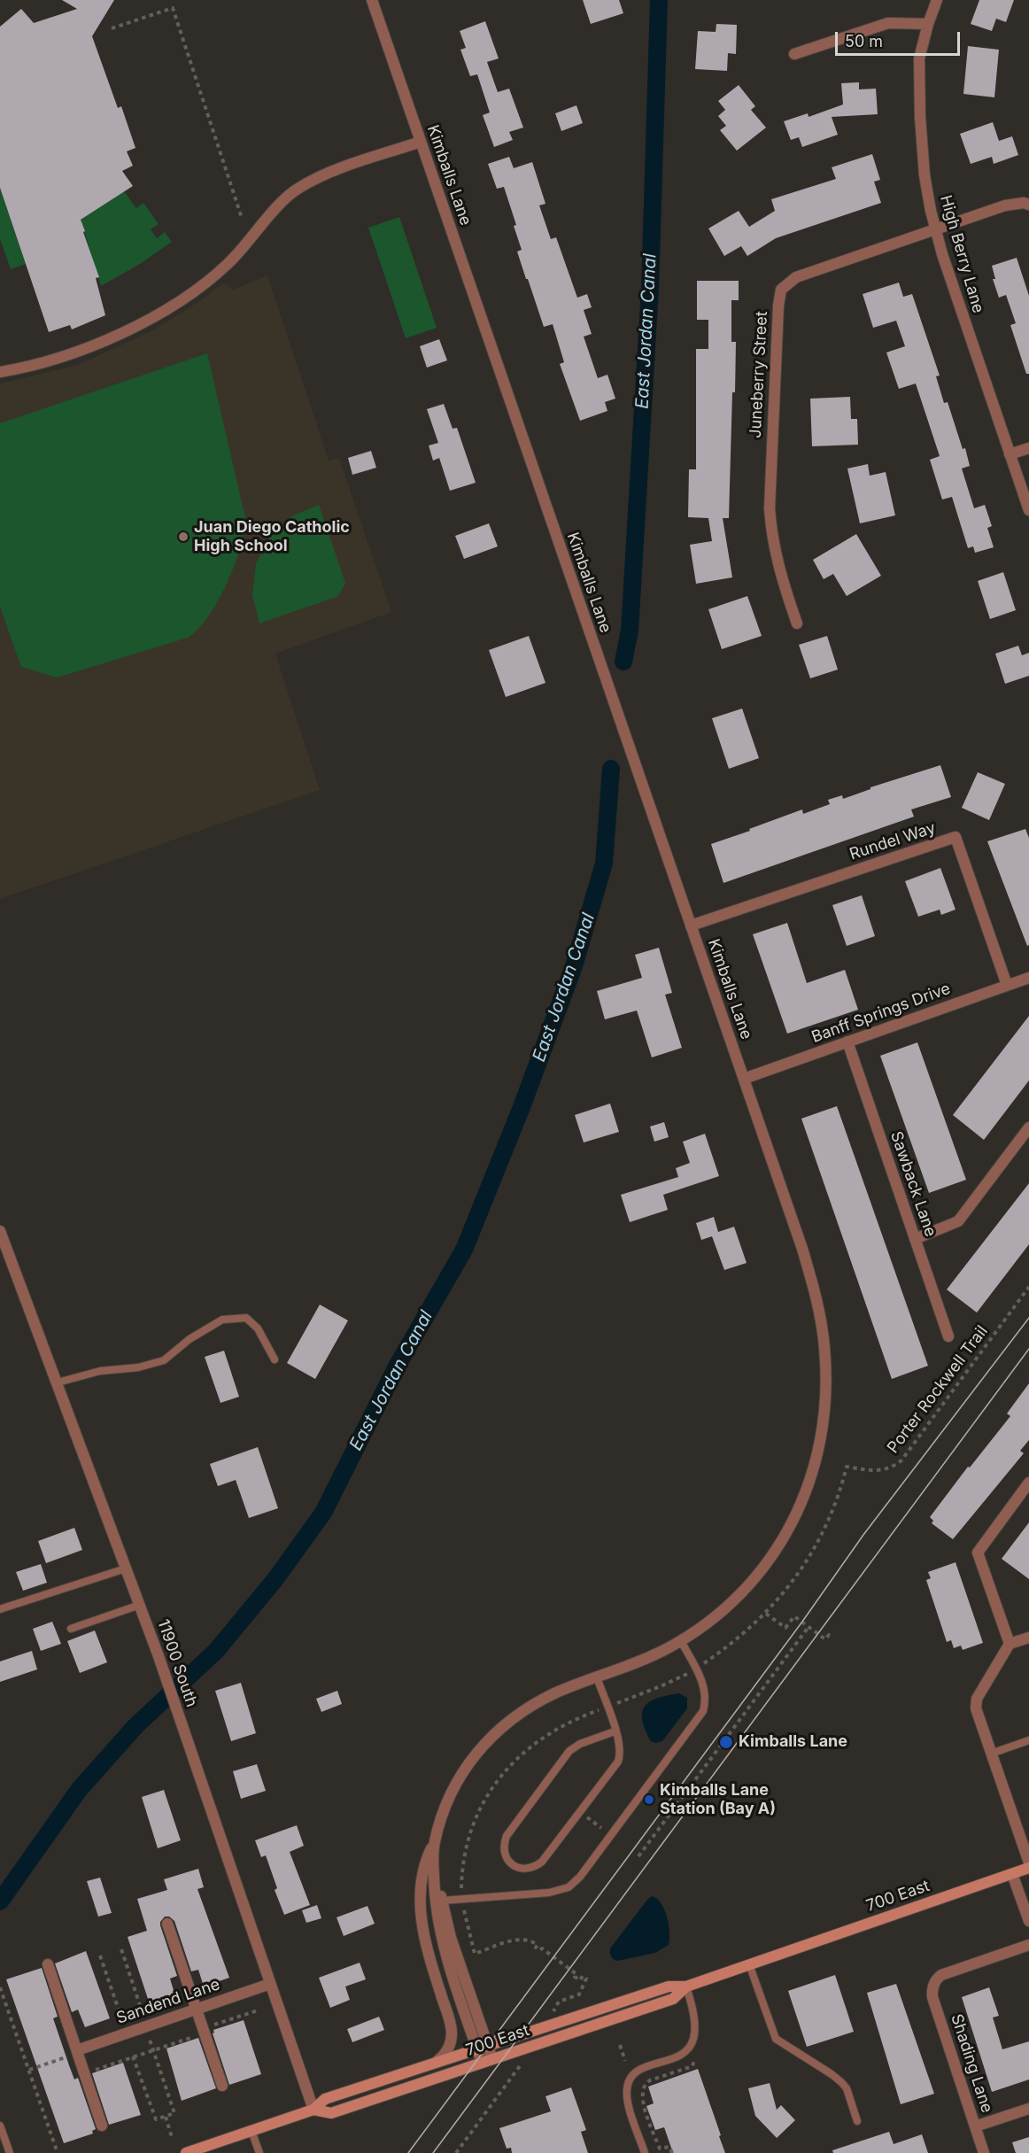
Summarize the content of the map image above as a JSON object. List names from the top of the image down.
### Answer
{
  "streets": {
    "main road": ["700 East"],
    "street": [
      "Kimballs Lane",
      "High Berry Lane",
      "Juneberry Street",
      "Rundel Way",
      "Banff Springs Drive",
      "Sawback Lane",
      "11900 South",
      "Sandend Lane",
      "Shading Lane"
    ],
    "path": ["Porter Rockwell Trail"]
  },
  "crossings": [
    ["Kimballs Lane", "Rundel Way"],
    ["Kimballs Lane", "Banff Springs Drive"],
    ["Kimballs Lane", "700 East"],
    ["High Berry Lane", "Juneberry Street"],
    ["Rundel Way", "Banff Springs Drive"],
    ["Banff Springs Drive", "Sawback Lane"],
    ["11900 South", "700 East"],
    ["11900 South", "Sandend Lane"]
  ],
  "water": ["East Jordan Canal"],
  "places": ["Juan Diego Catholic High School", "Kimballs Lane", "Kimballs Lane Station (Bay A)"],
  "scale_bar": "50 m"
}
